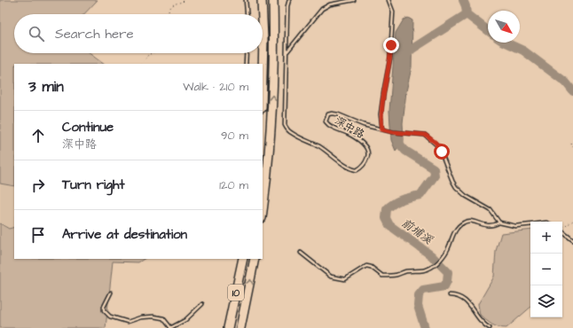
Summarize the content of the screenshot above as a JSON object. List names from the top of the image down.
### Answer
{
  "streets": {
    "highway": ["10"],
    "lane": ["深中路"]
  },
  "water": ["前埔溪"],
  "north": "bottom right",
  "page": {
    "search": "Search here",
    "heading": ["3 min", "Walk · 210 m"],
    "list": [
      ["Continue", "深中路", "90 m"],
      ["Turn right", "120 m"],
      "Arrive at destination"
    ],
    "map_buttons": ["+", "−"]
  }
}
